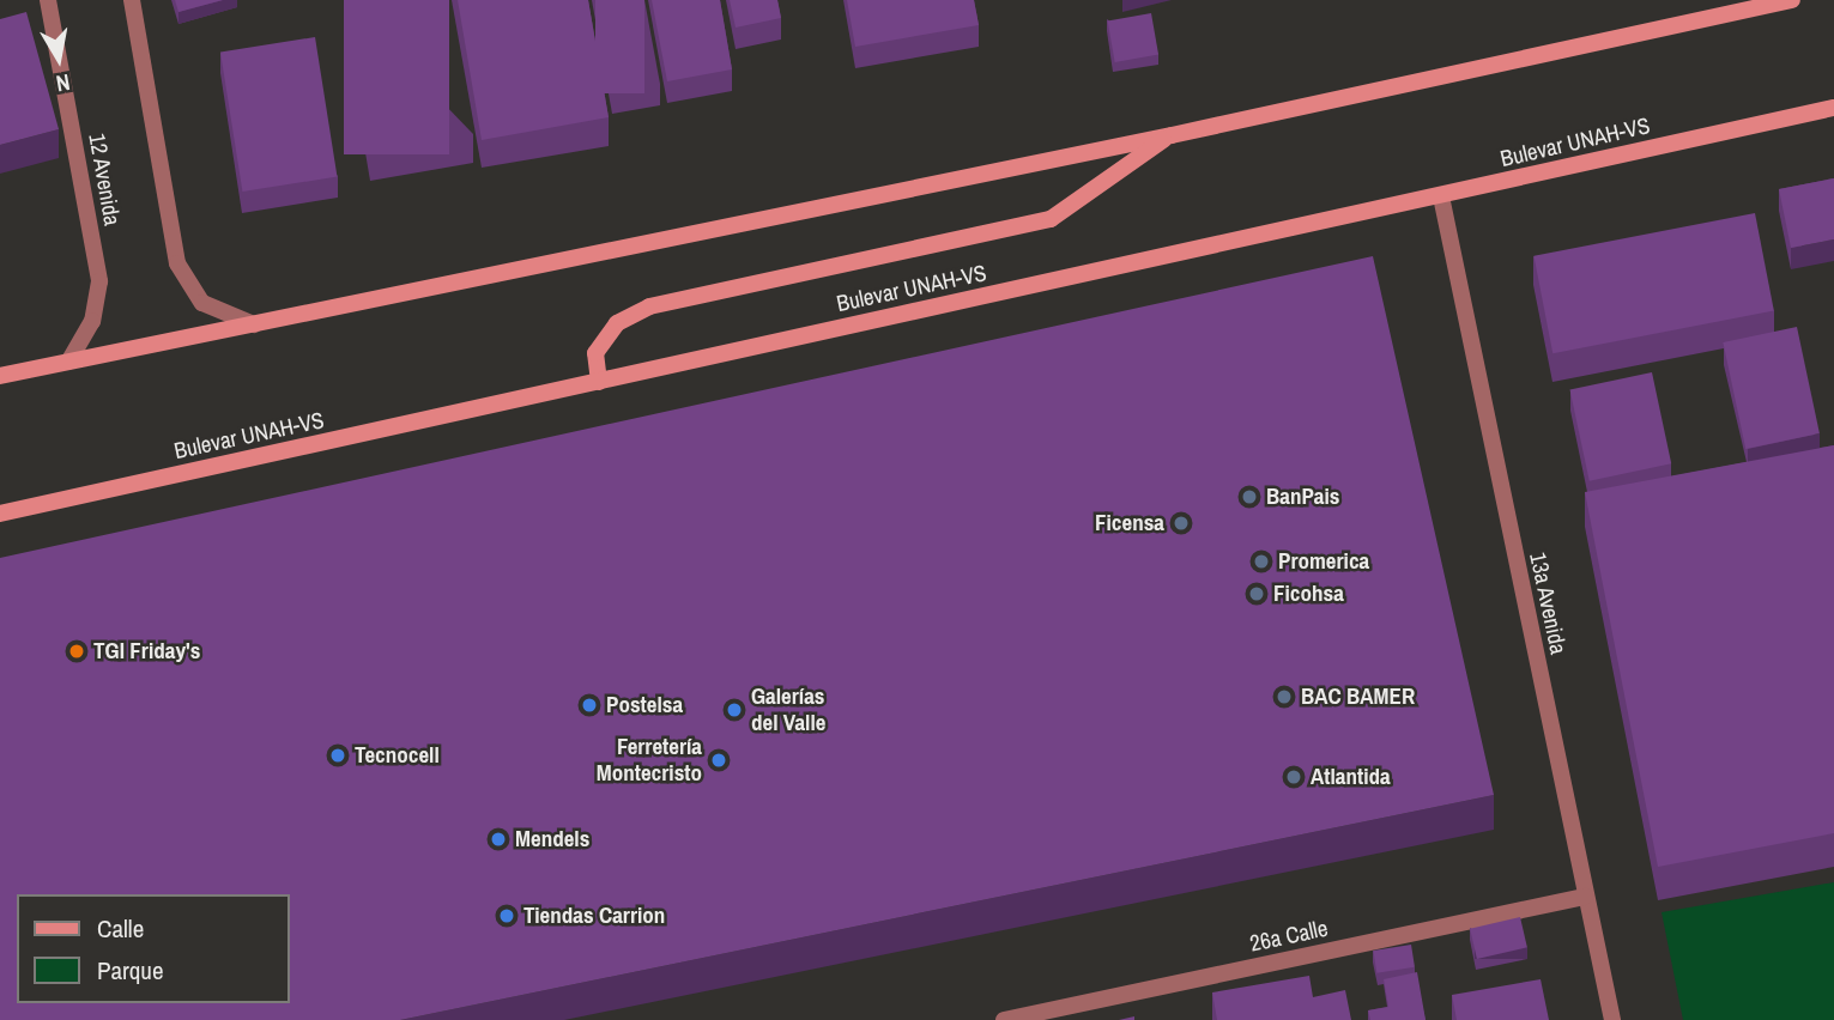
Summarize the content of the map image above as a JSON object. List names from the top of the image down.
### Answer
{
  "streets": {
    "main road": ["Bulevar UNAH-VS"],
    "street": ["12 Avenida", "13a Avenida", "26a Calle"]
  },
  "crossings": [
    ["Bulevar UNAH-VS", "13a Avenida"],
    ["13a Avenida", "26a Calle"]
  ],
  "places": [
    "BanPais",
    "Ficensa",
    "Promerica",
    "Ficohsa",
    "TGI Friday's",
    "BAC BAMER",
    "Postelsa",
    "Galerías del Valle",
    "Tecnocell",
    "Ferretería Montecristo",
    "Atlantida",
    "Mendels",
    "Tiendas Carrion"
  ],
  "legend": ["Calle", "Parque"],
  "north": "bottom"
}
